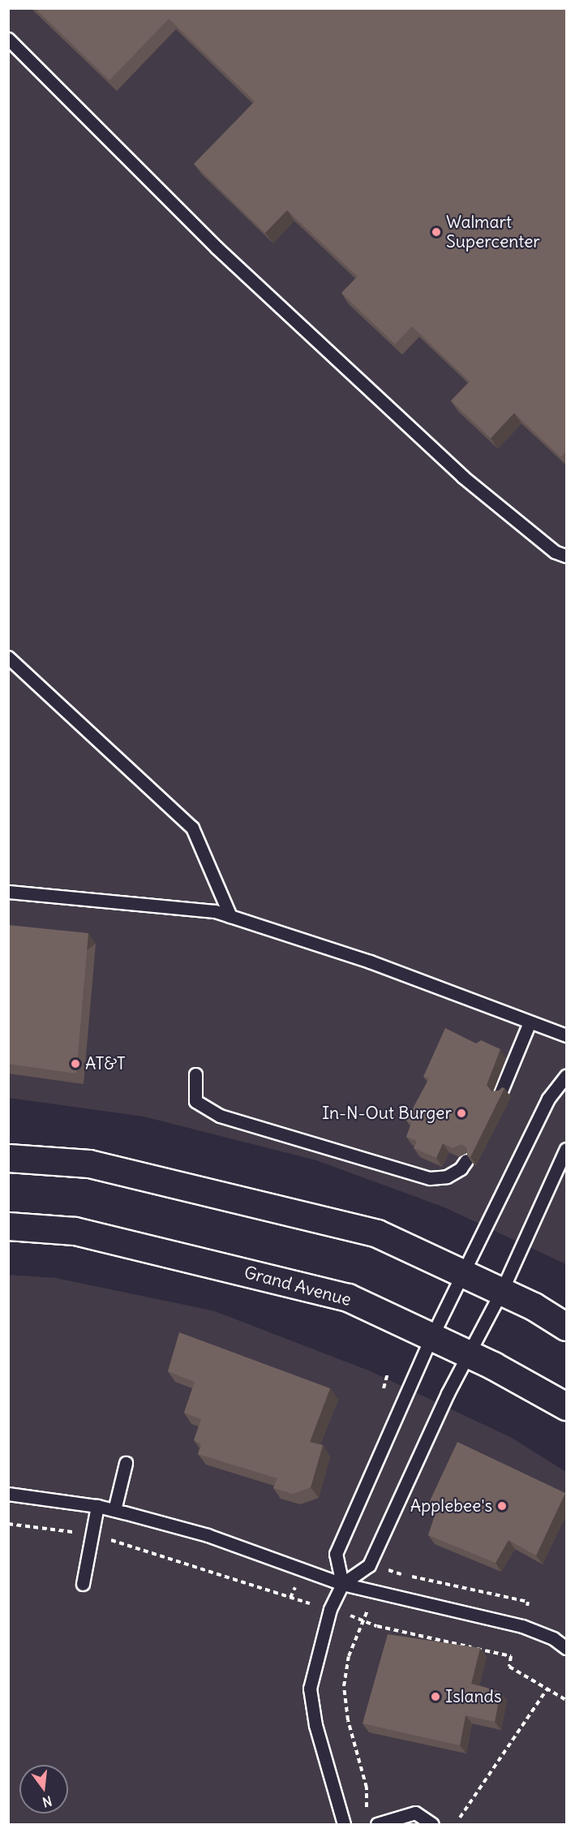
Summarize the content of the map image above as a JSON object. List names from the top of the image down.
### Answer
{
  "streets": {
    "main road": ["Grand Avenue"]
  },
  "places": [
    "Walmart Supercenter",
    "AT&T",
    "In-N-Out Burger",
    "Applebee's",
    "Islands"
  ],
  "north": "bottom"
}
